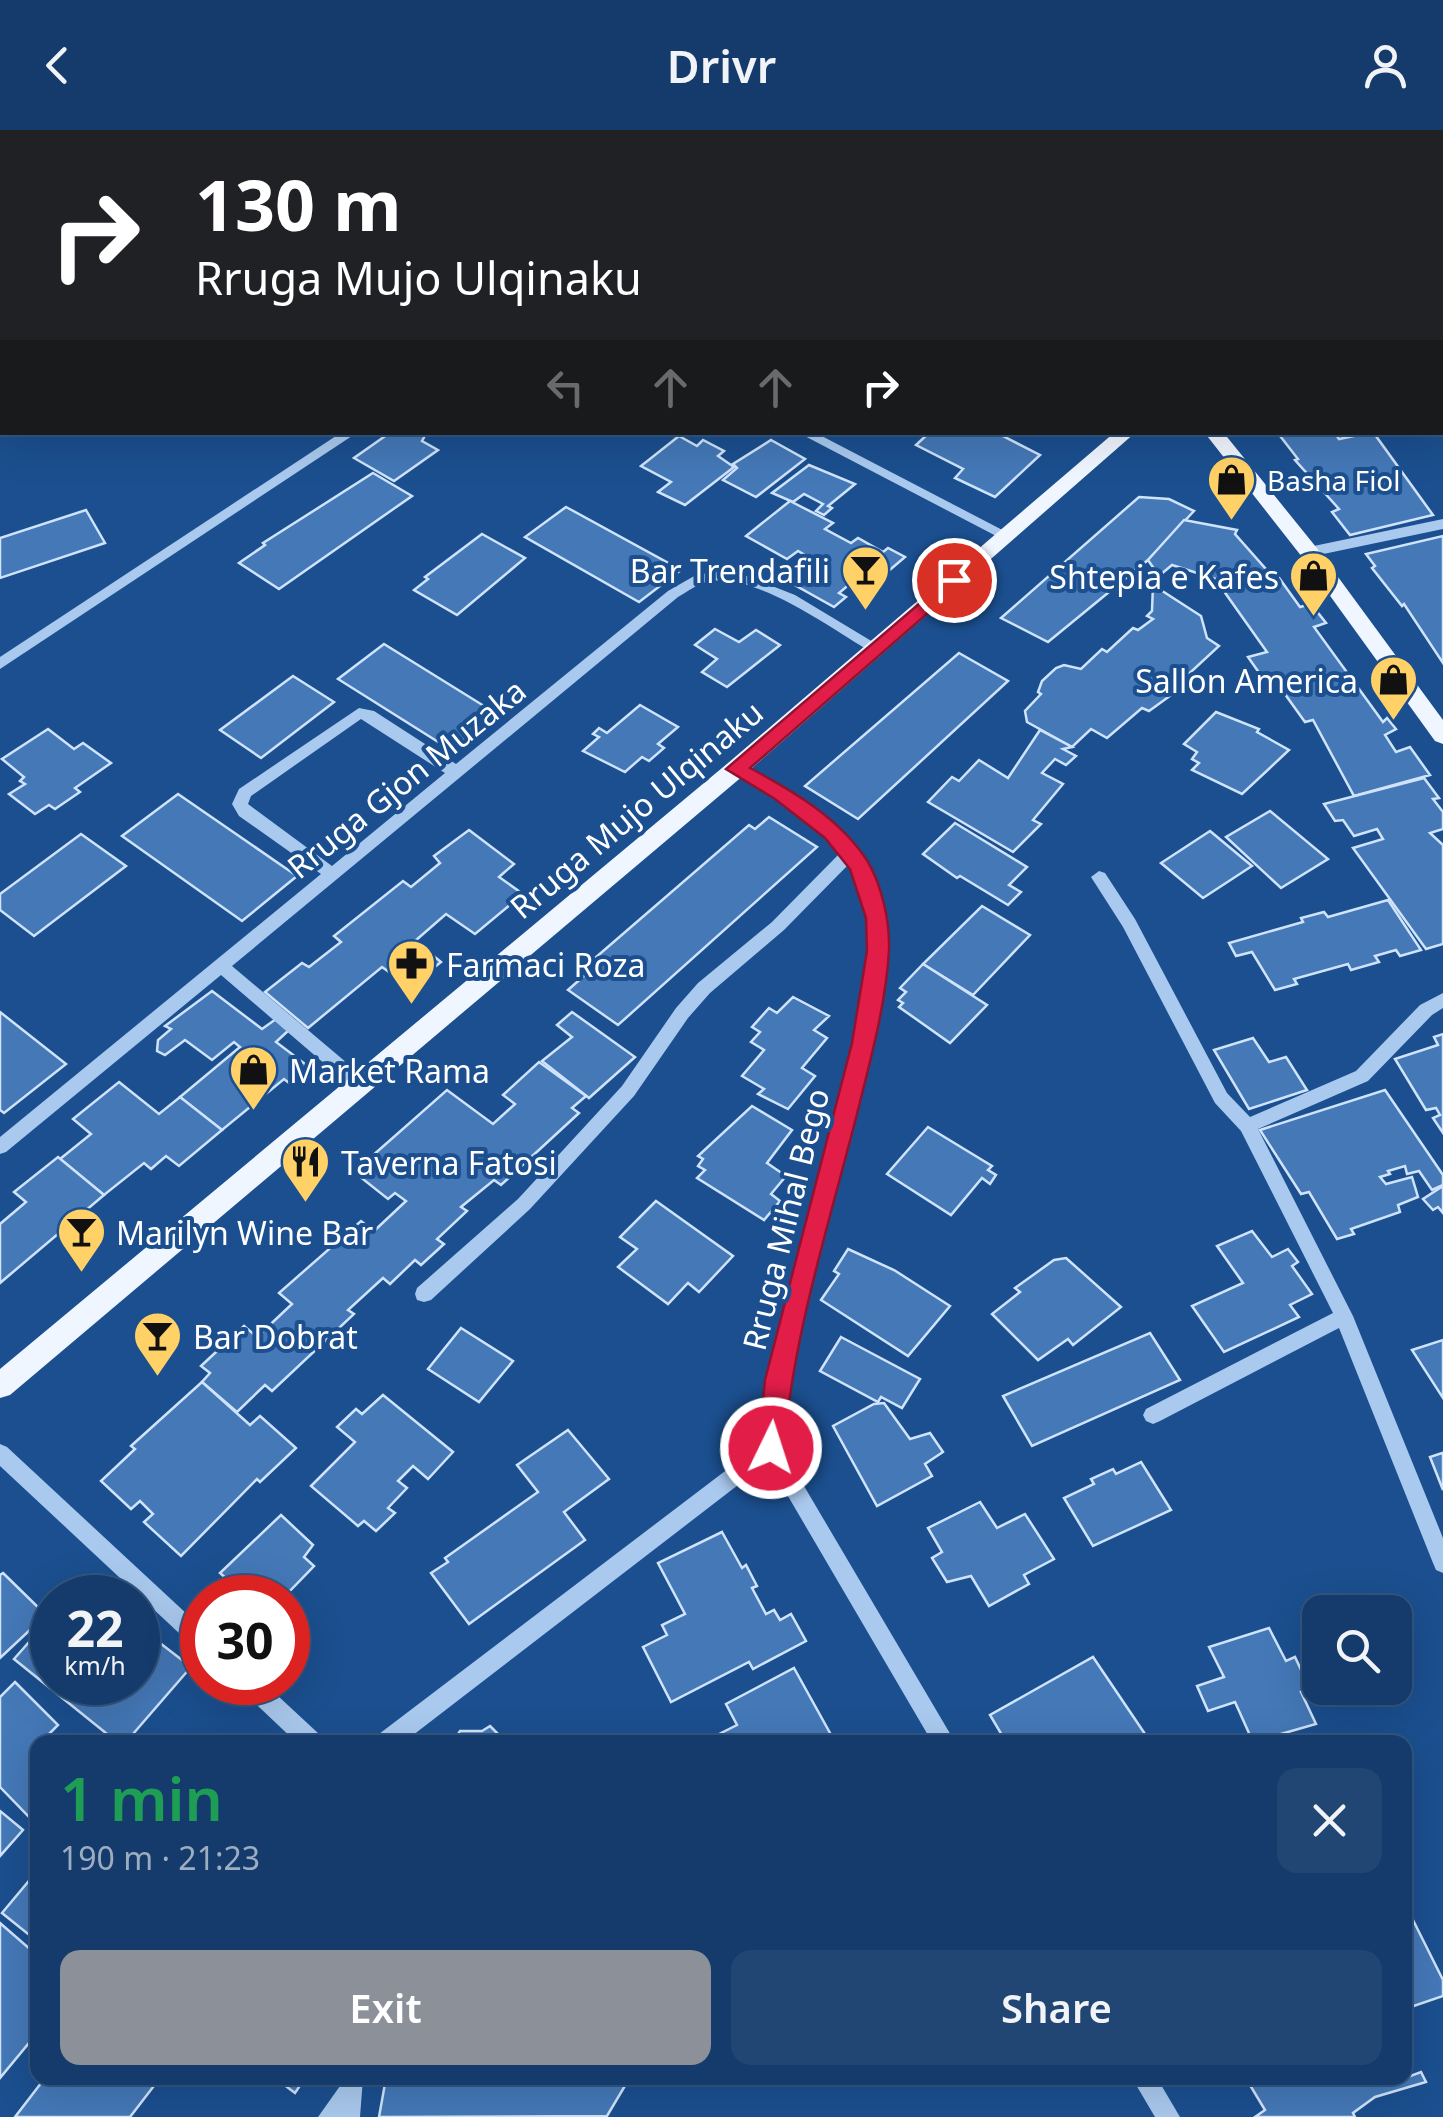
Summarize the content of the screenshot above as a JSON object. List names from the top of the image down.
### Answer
{
  "streets": {
    "main road": ["Rruga Mujo Ulqinaku"],
    "street": ["Rruga Gjon Muzaka", "Rruga Mihal Bego"]
  },
  "crossings": [
    ["Rruga Gjon Muzaka", "Rruga Mujo Ulqinaku"],
    ["Rruga Mujo Ulqinaku", "Rruga Mihal Bego"]
  ],
  "places": {
    "shop": [
      "Basha Fiol",
      "Shtepia e Kafes",
      "Sallon America",
      "Market Rama"
    ],
    "bar": ["Bar Trendafili", "Marilyn Wine Bar", "Bar Dobrat"],
    "pharmacy": ["Farmaci Roza"],
    "restaurant": ["Taverna Fatosi"]
  },
  "page": {
    "header": "Drivr",
    "turn": ["130 m", "Rruga Mujo Ulqinaku"],
    "speed": "22 km/h",
    "limit": "30",
    "heading": ["1 min", "190 m · 21:23"],
    "buttons": ["Exit", "Share"]
  }
}
